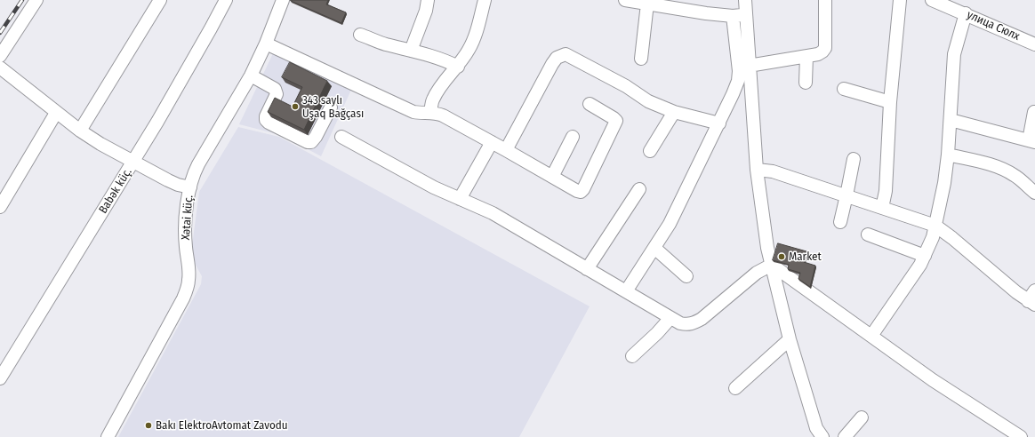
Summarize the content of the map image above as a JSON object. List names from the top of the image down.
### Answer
{
  "streets": {
    "street": ["улица Сюлх", "Babək küç.", "Xətai küç."]
  },
  "places": ["343 saylı Uşaq Bağçası", "Market", "Bakı ElektroAvtomat Zavodu"]
}
